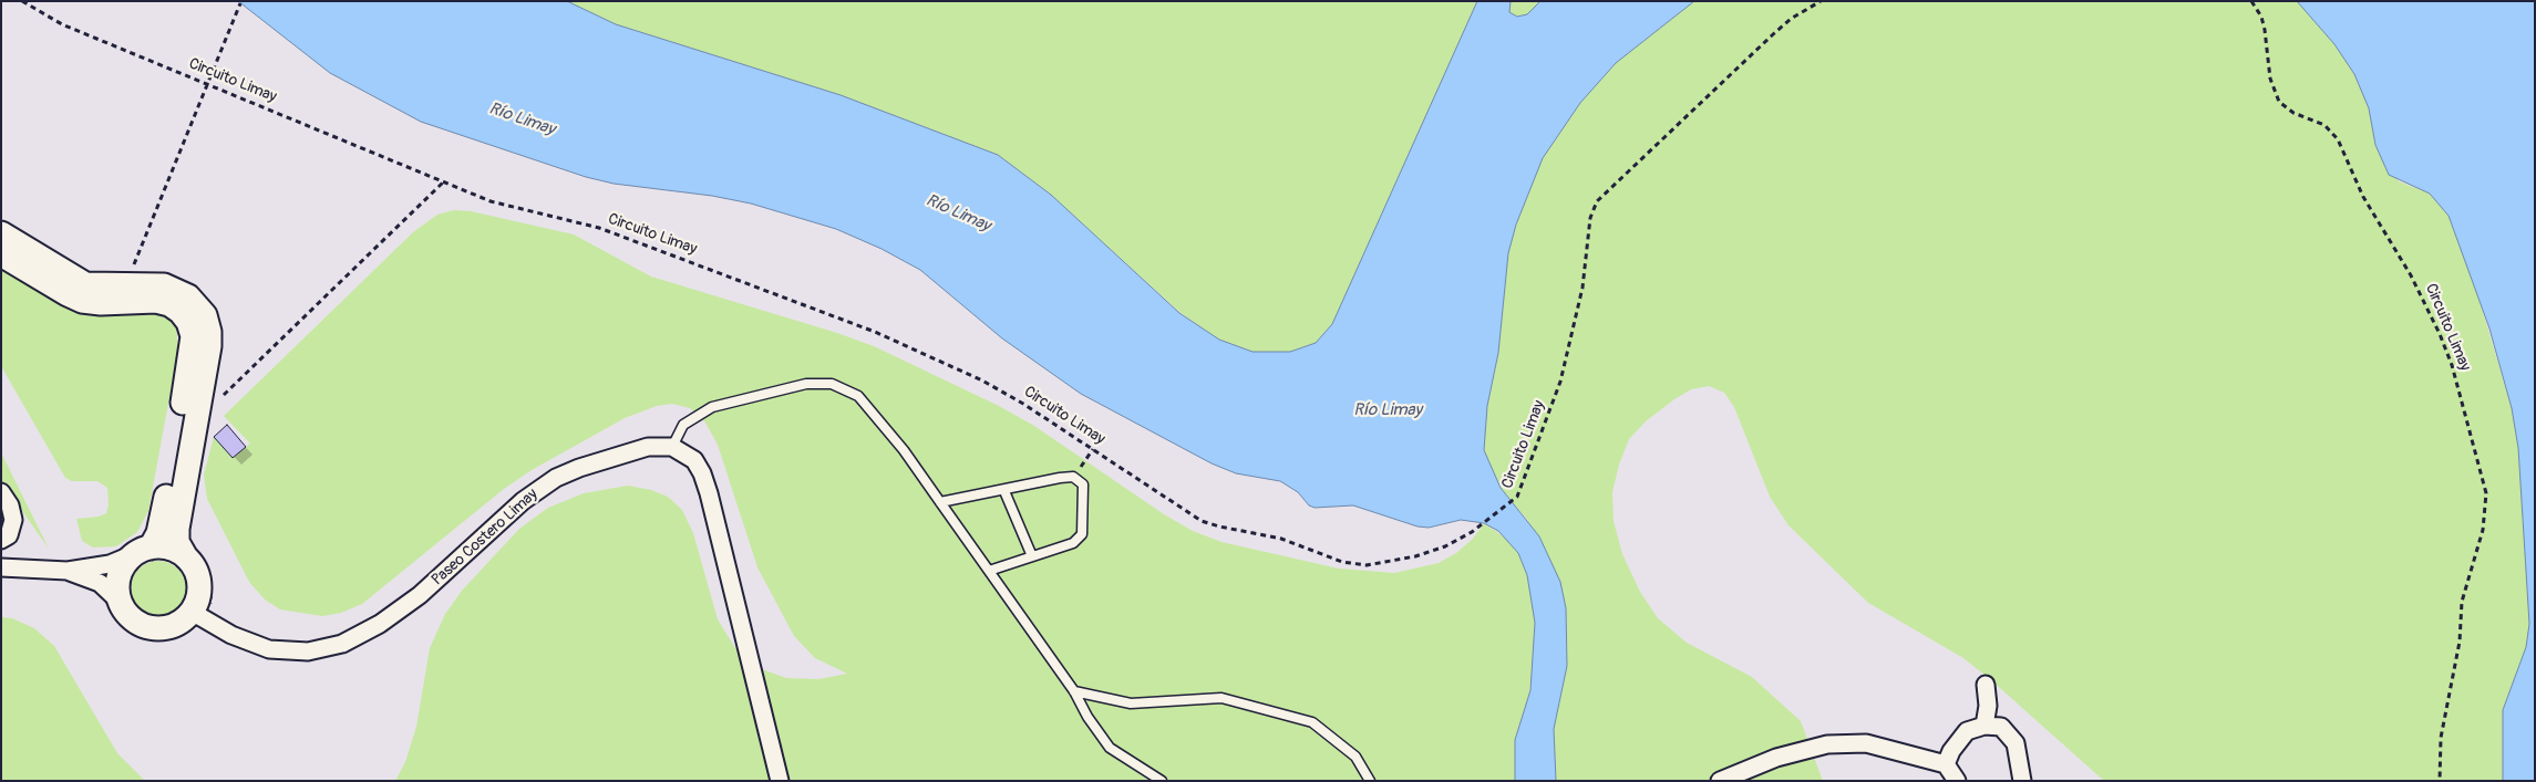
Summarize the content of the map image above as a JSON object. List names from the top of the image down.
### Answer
{
  "streets": {
    "street": ["Paseo Costero Limay"],
    "path": ["Circuito Limay"]
  },
  "water": ["Río Limay"]
}
